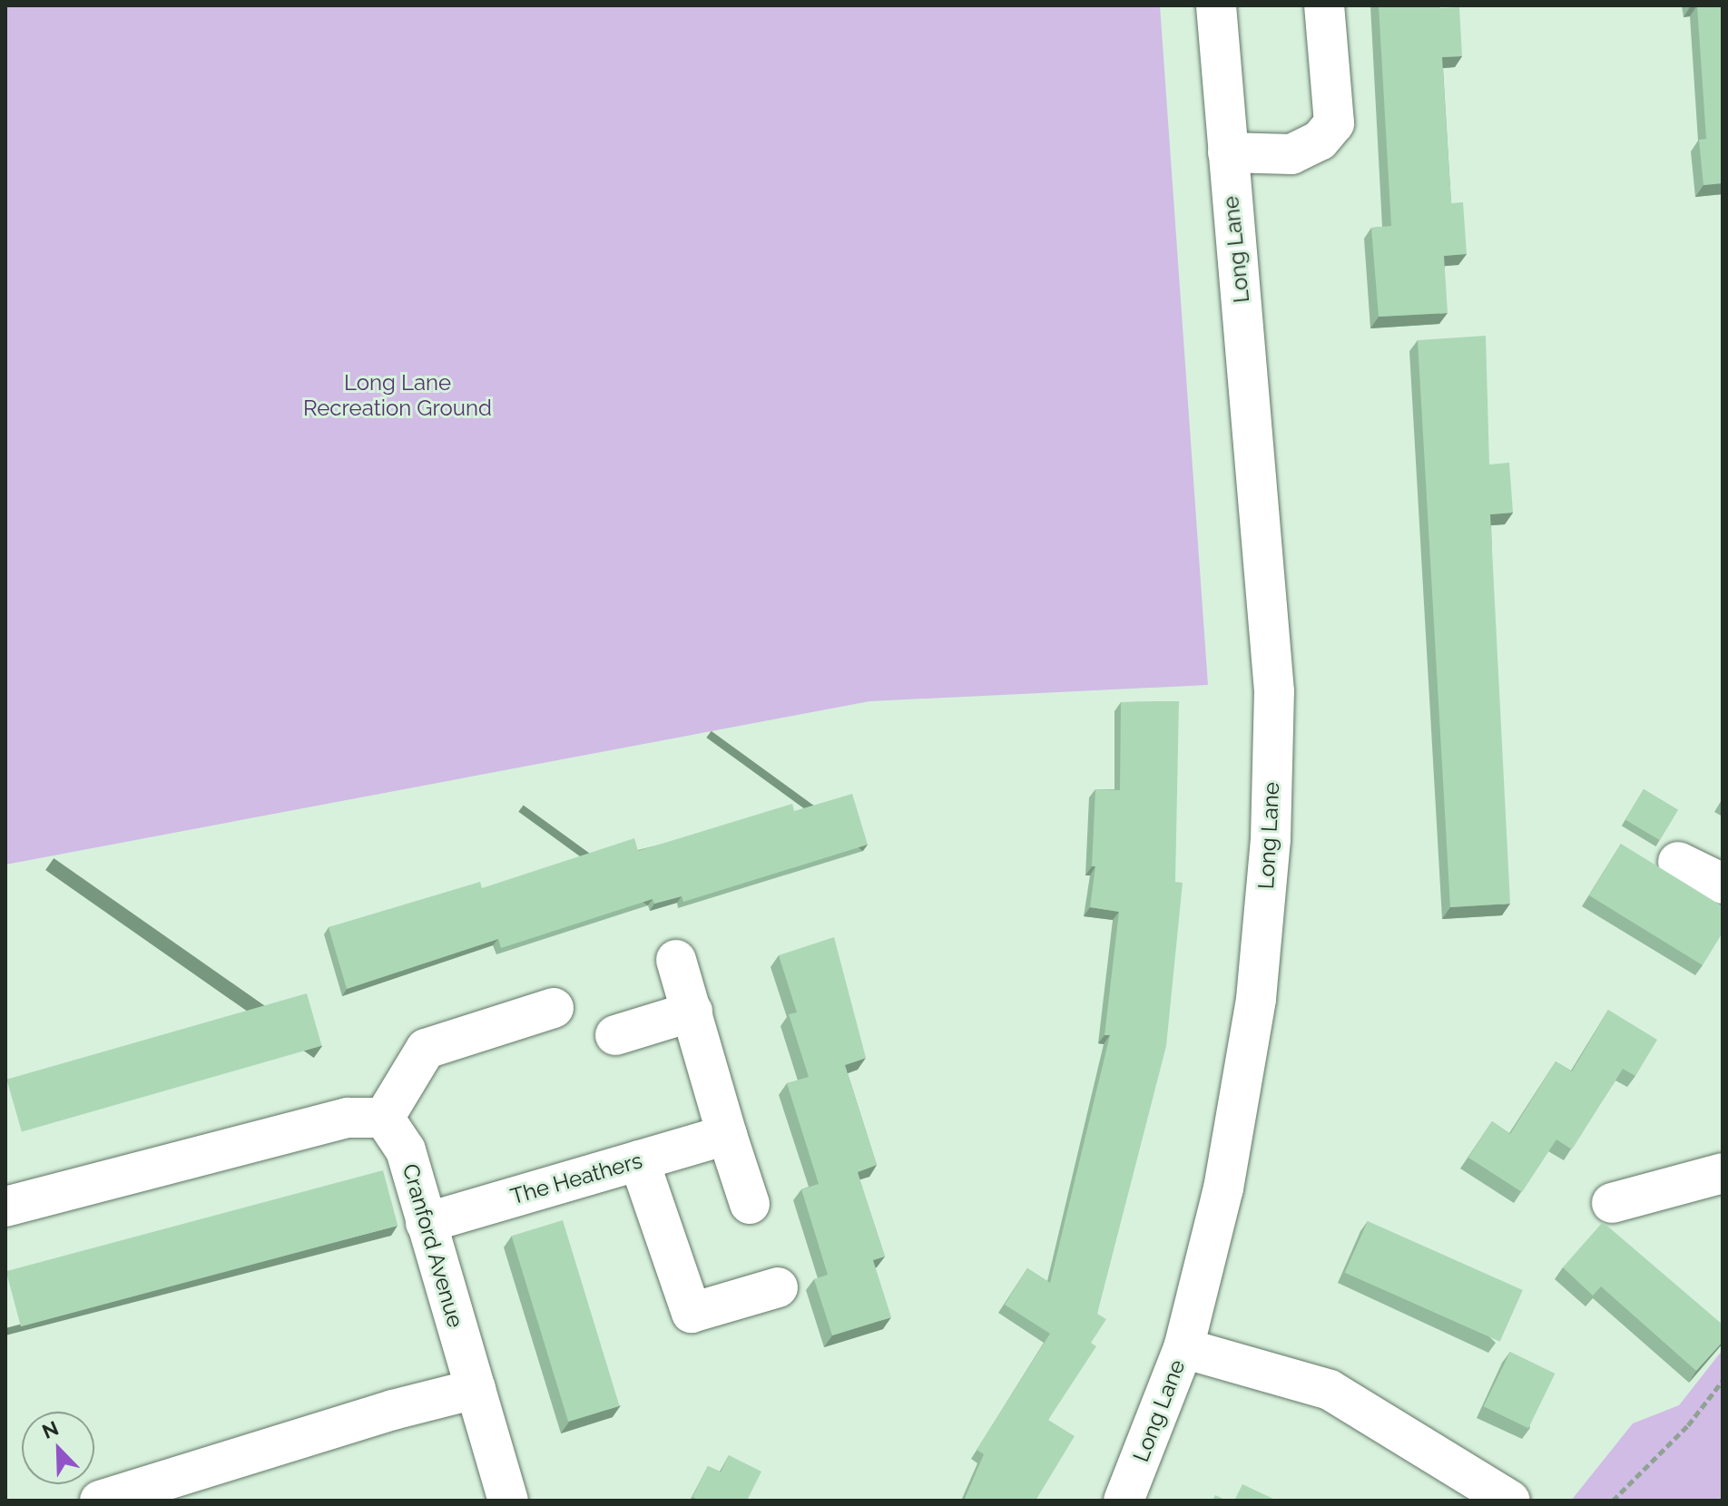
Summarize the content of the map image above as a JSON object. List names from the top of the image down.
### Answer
{
  "streets": {
    "street": ["Long Lane", "The Heathers", "Cranford Avenue"]
  },
  "crossings": [
    ["The Heathers", "Cranford Avenue"]
  ],
  "parks": ["Long Lane Recreation Ground"],
  "north": "top left"
}
